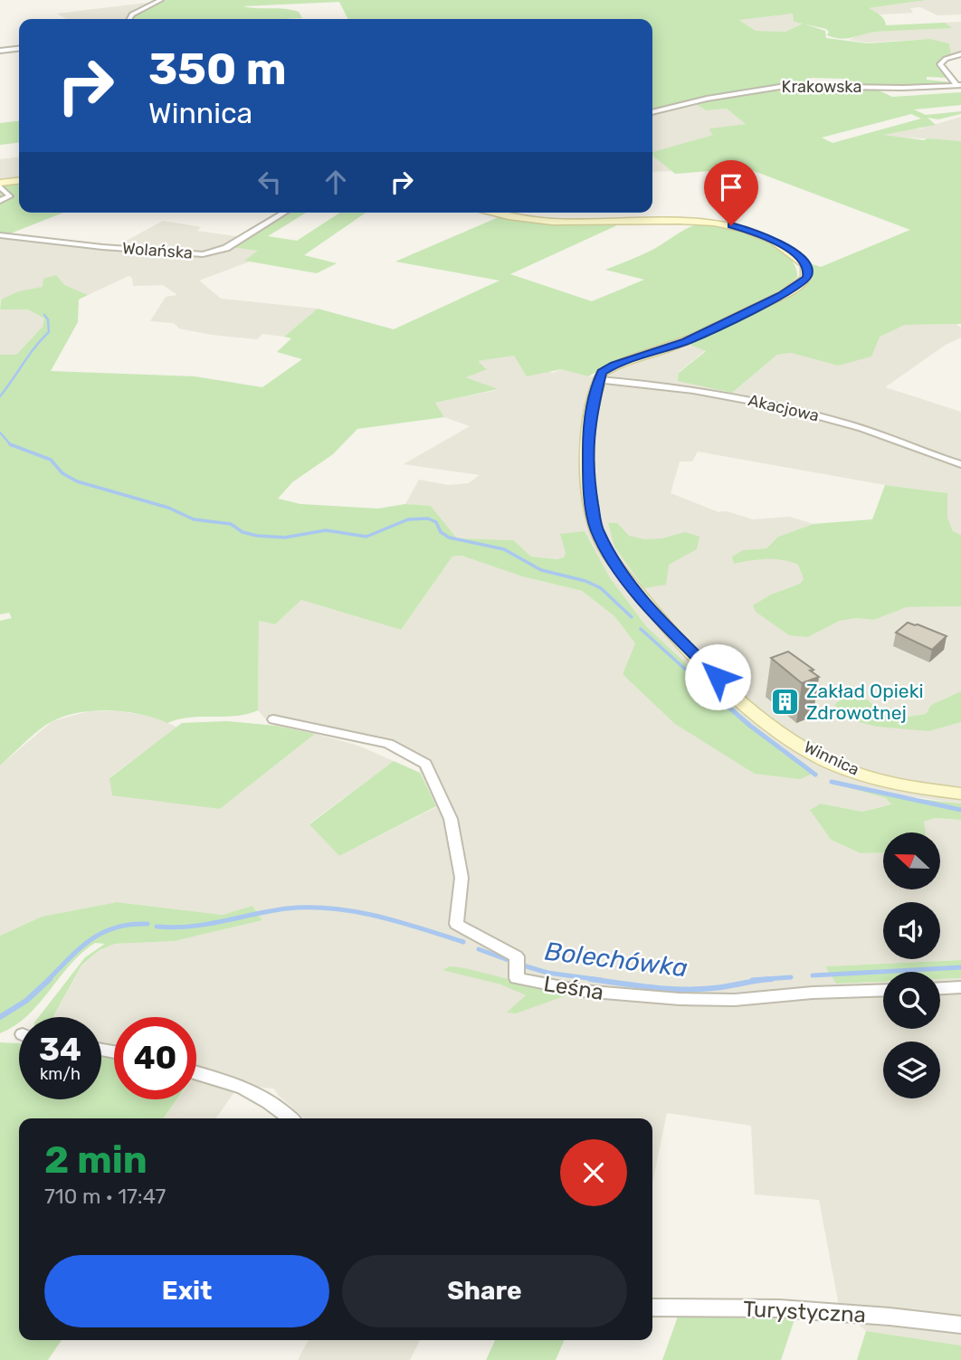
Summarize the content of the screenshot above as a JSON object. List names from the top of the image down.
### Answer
{
  "streets": {
    "street": [
      "Krakowska",
      "Wolańska",
      "Akacjowa",
      "Winnica",
      "Leśna",
      "Turystyczna"
    ]
  },
  "crossings": [
    ["Akacjowa", "Winnica"]
  ],
  "water": ["Bolechówka"],
  "places": {
    "building": ["Zakład Opieki Zdrowotnej"]
  },
  "north": "left",
  "page": {
    "turn": ["350 m", "Winnica"],
    "speed": "34 km/h",
    "limit": "40",
    "heading": ["2 min", "710 m · 17:47"],
    "buttons": ["Exit", "Share"]
  }
}
